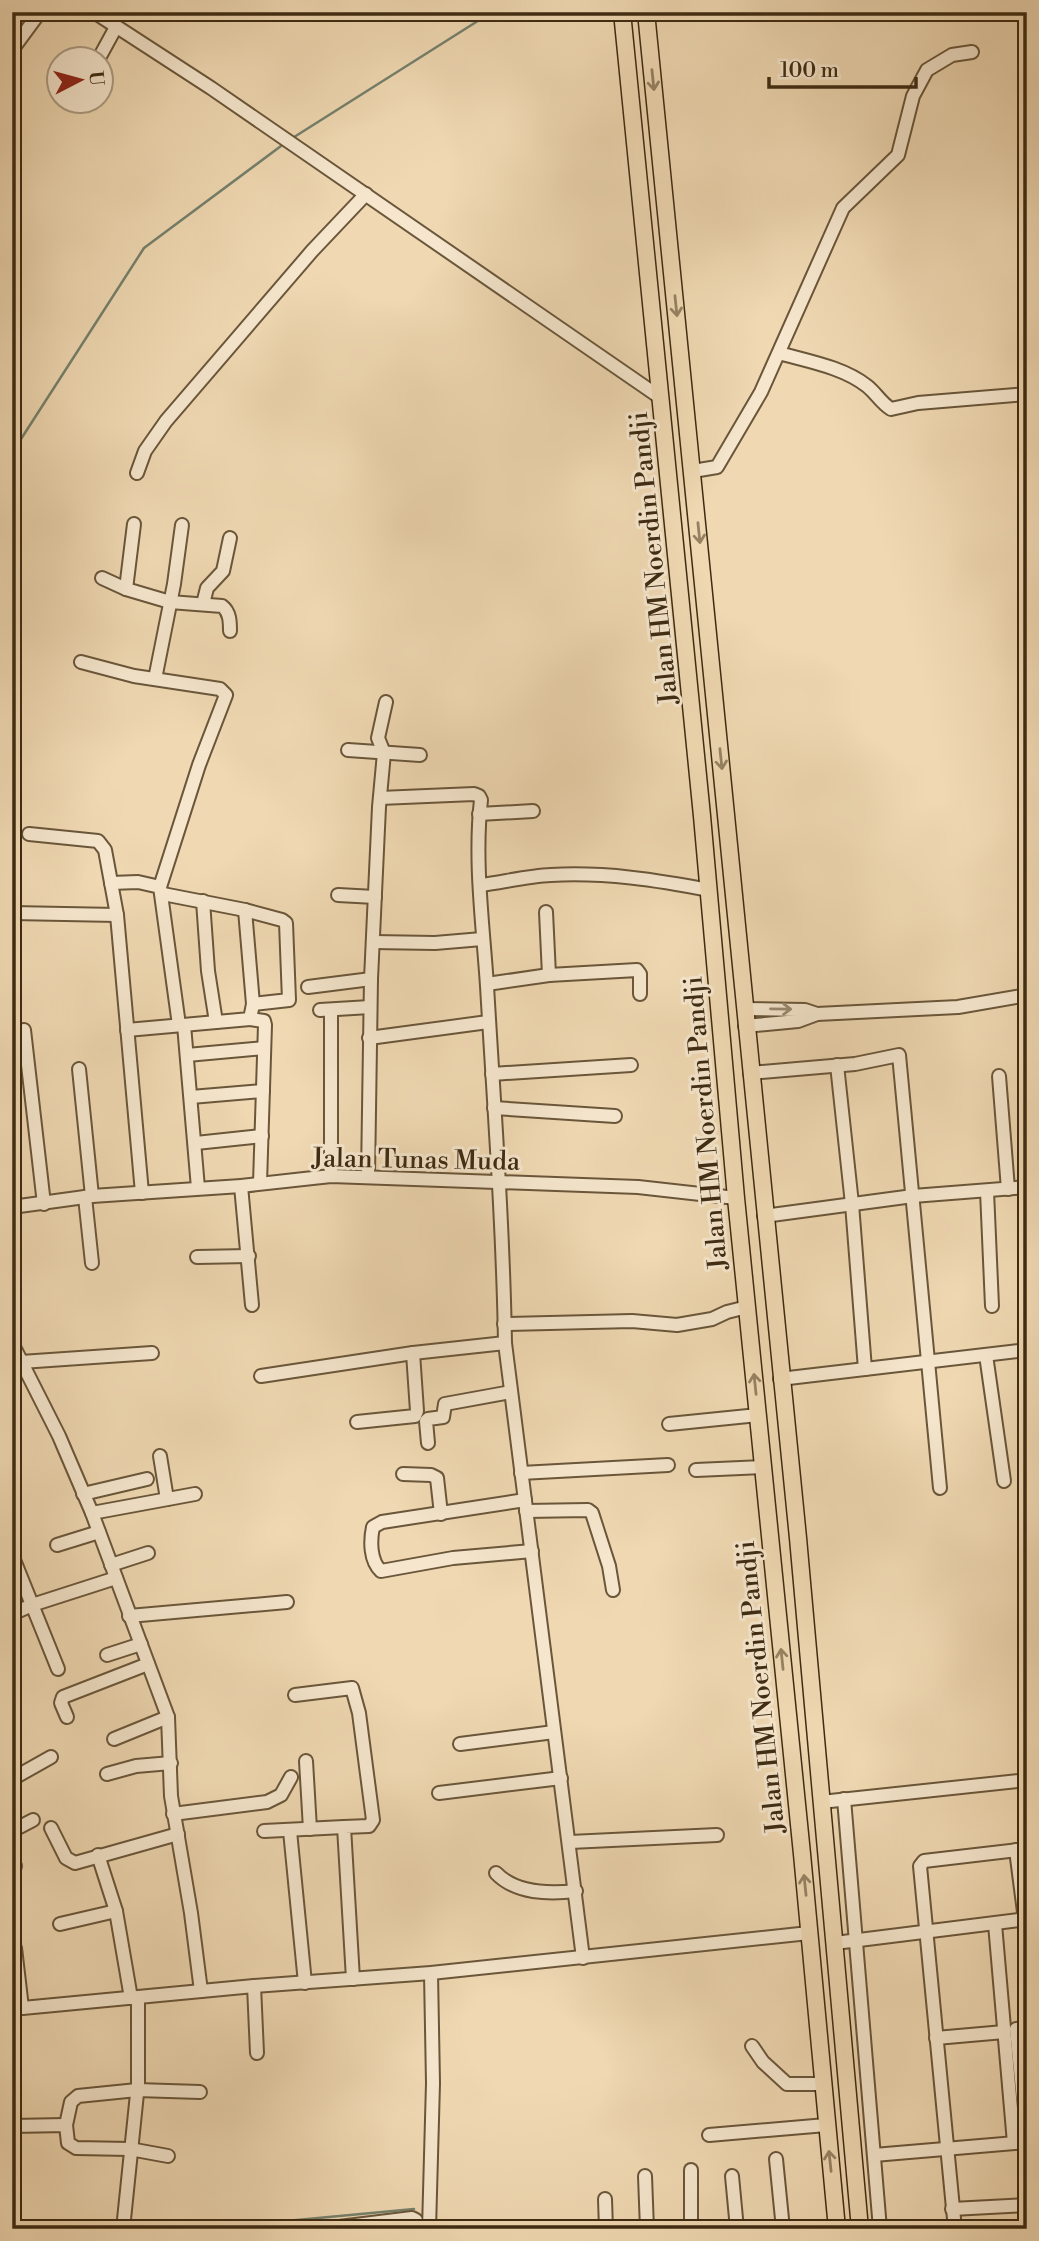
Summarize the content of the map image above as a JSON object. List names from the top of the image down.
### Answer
{
  "streets": {
    "main road": ["Jalan HM Noerdin Pandji"],
    "street": ["Jalan Tunas Muda"]
  },
  "crossings": [
    ["Jalan HM Noerdin Pandji", "Jalan Tunas Muda"]
  ],
  "scale_bar": "100 m",
  "north": "right"
}
